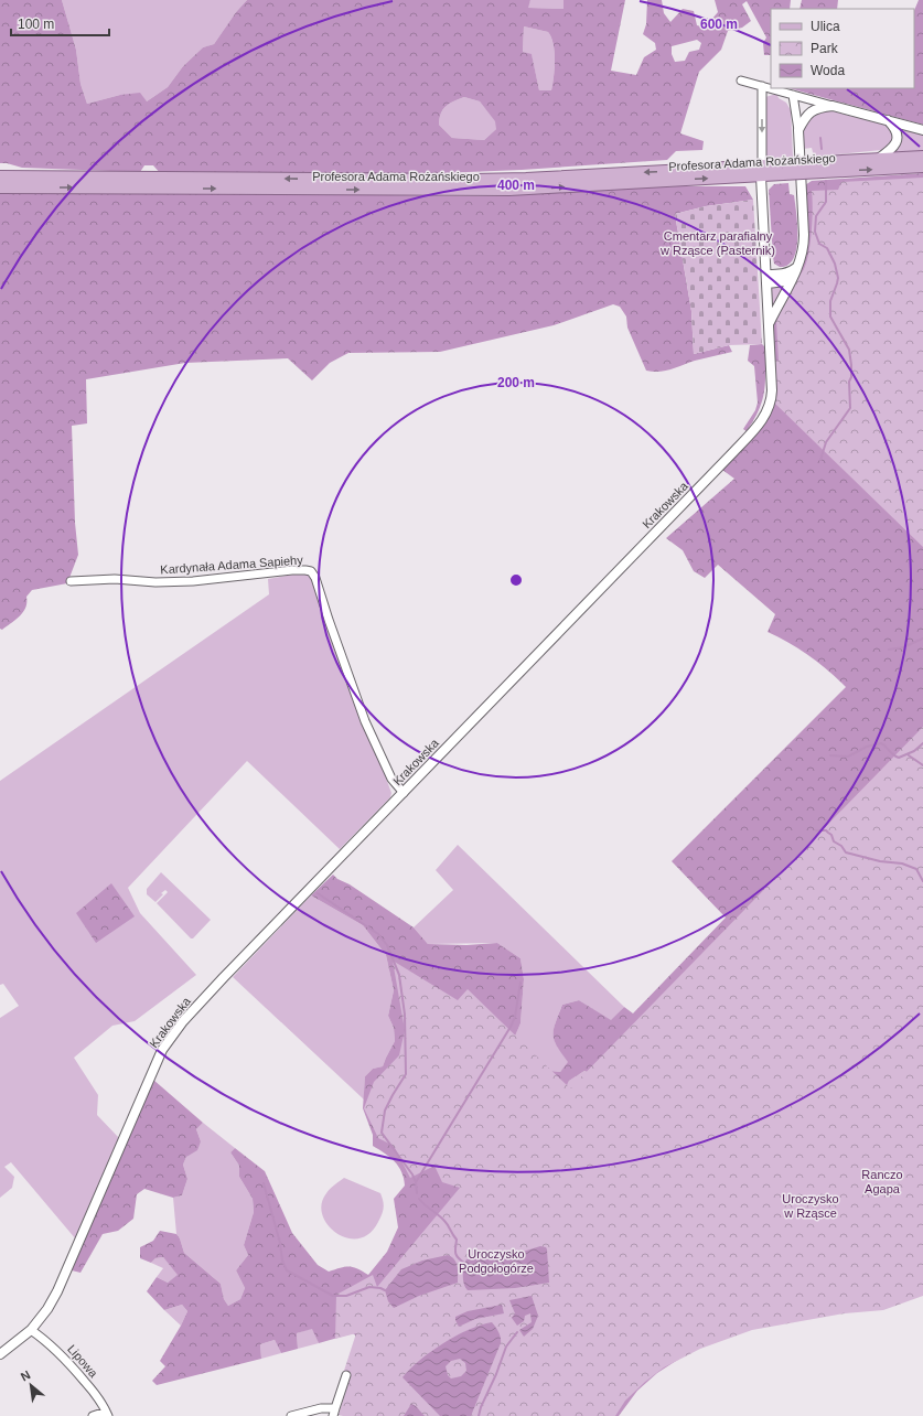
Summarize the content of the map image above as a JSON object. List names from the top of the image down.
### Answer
{
  "streets": {
    "main road": ["Profesora Adama Rożańskiego"],
    "street": ["Krakowska", "Kardynała Adama Sapiehy", "Lipowa"]
  },
  "crossings": [
    ["Profesora Adama Rożańskiego", "Krakowska"],
    ["Krakowska", "Kardynała Adama Sapiehy"],
    ["Krakowska", "Lipowa"]
  ],
  "parks": [
    "Cmentarz parafialny w Rząsce (Pasternik)",
    "Ranczo Agapa",
    "Uroczysko w Rząsce",
    "Uroczysko Podgołogórze"
  ],
  "legend": ["Ulica", "Park", "Woda"],
  "scale_bar": "100 m",
  "north": "top left",
  "rings": ["600 m", "400 m", "200 m"]
}
